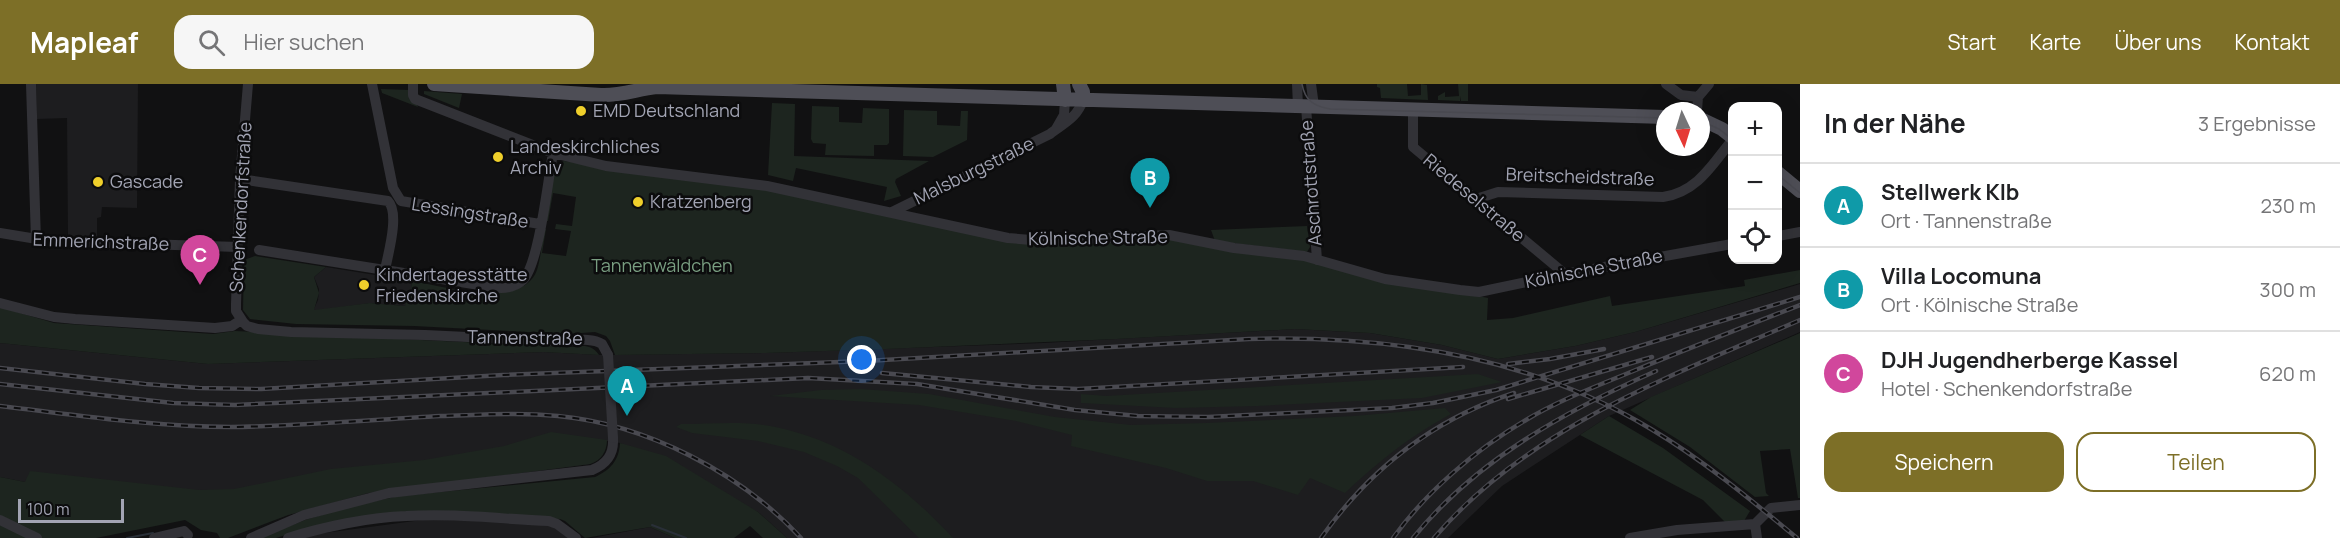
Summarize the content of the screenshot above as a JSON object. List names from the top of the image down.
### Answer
{
  "streets": {
    "street": [
      "Malsburgstraße",
      "Breitscheidstraße",
      "Aschrottstraße",
      "Riedeselstraße",
      "Schenkendorfstraße",
      "Lessingstraße",
      "Kölnische Straße",
      "Emmerichstraße",
      "Tannenstraße"
    ]
  },
  "crossings": [
    ["Malsburgstraße", "Kölnische Straße"],
    ["Breitscheidstraße", "Riedeselstraße"],
    ["Aschrottstraße", "Kölnische Straße"],
    ["Riedeselstraße", "Kölnische Straße"],
    ["Schenkendorfstraße", "Lessingstraße"],
    ["Schenkendorfstraße", "Emmerichstraße"],
    ["Schenkendorfstraße", "Tannenstraße"]
  ],
  "parks": ["Tannenwäldchen"],
  "places": [
    "EMD Deutschland",
    "Landeskirchliches Archiv",
    "Gascade",
    "Kratzenberg",
    "Kindertagesstätte Friedenskirche"
  ],
  "scale_bar": "100 m",
  "north": "bottom",
  "page": {
    "header": "Mapleaf",
    "search": "Hier suchen",
    "nav": [
      "Start",
      "Karte",
      "Über uns",
      "Kontakt"
    ],
    "heading": ["In der Nähe", "3 Ergebnisse"],
    "map_buttons": ["+", "−"],
    "pins": ["B", "C", "A"],
    "list": [
      {
        "mark": "A",
        "name": "Stellwerk Klb",
        "note": "Ort · Tannenstraße",
        "value": "230 m"
      },
      {
        "mark": "B",
        "name": "Villa Locomuna",
        "note": "Ort · Kölnische Straße",
        "value": "300 m"
      },
      {
        "mark": "C",
        "name": "DJH Jugendherberge Kassel",
        "note": "Hotel · Schenkendorfstraße",
        "value": "620 m"
      }
    ],
    "buttons": ["Speichern", "Teilen"],
    "scale": "100 m"
  }
}
